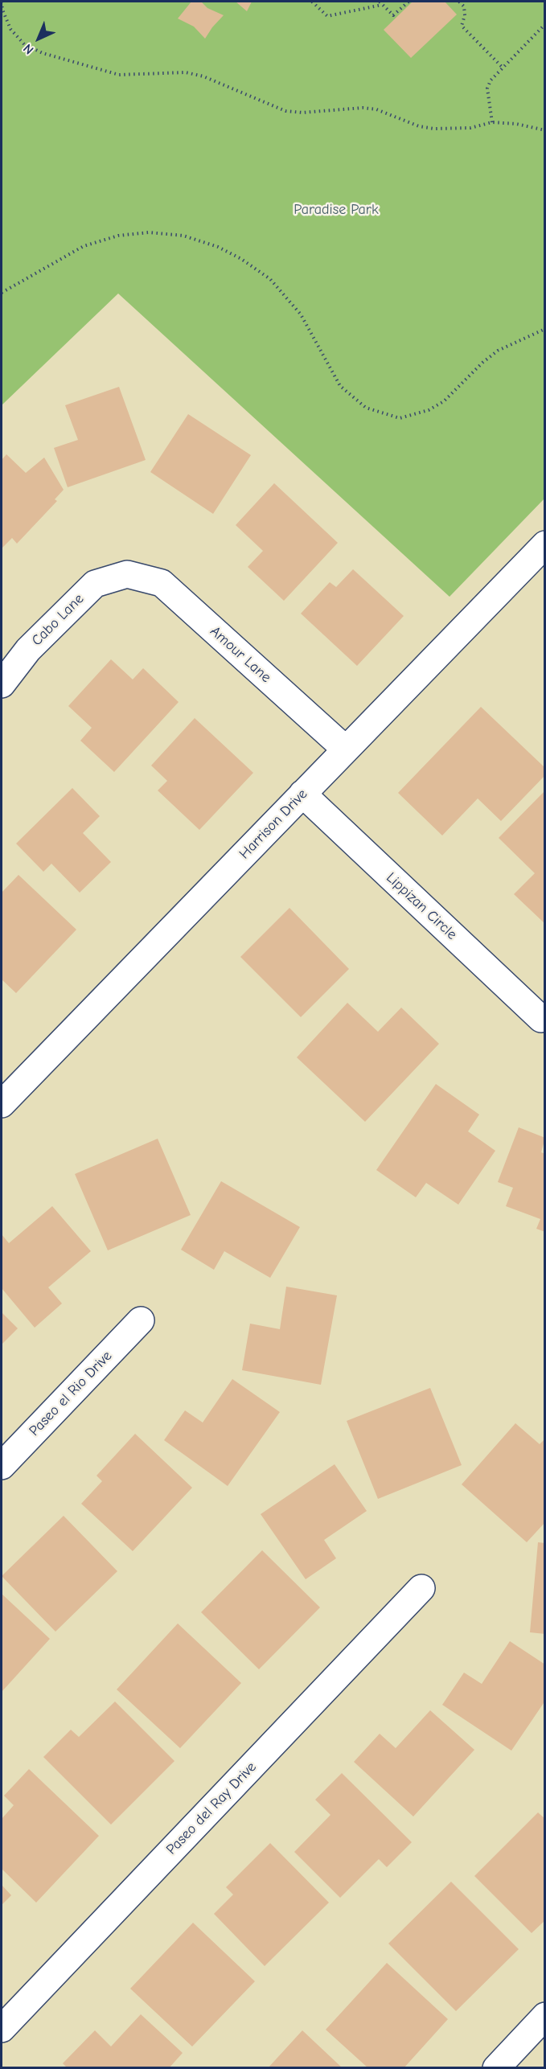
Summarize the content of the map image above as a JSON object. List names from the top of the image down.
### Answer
{
  "streets": {
    "street": [
      "Cabo Lane",
      "Amour Lane",
      "Harrison Drive",
      "Lippizan Circle",
      "Paseo el Rio Drive",
      "Paseo del Ray Drive"
    ]
  },
  "crossings": [
    ["Cabo Lane", "Amour Lane"],
    ["Amour Lane", "Harrison Drive"],
    ["Harrison Drive", "Lippizan Circle"]
  ],
  "parks": ["Paradise Park"],
  "north": "bottom left"
}
